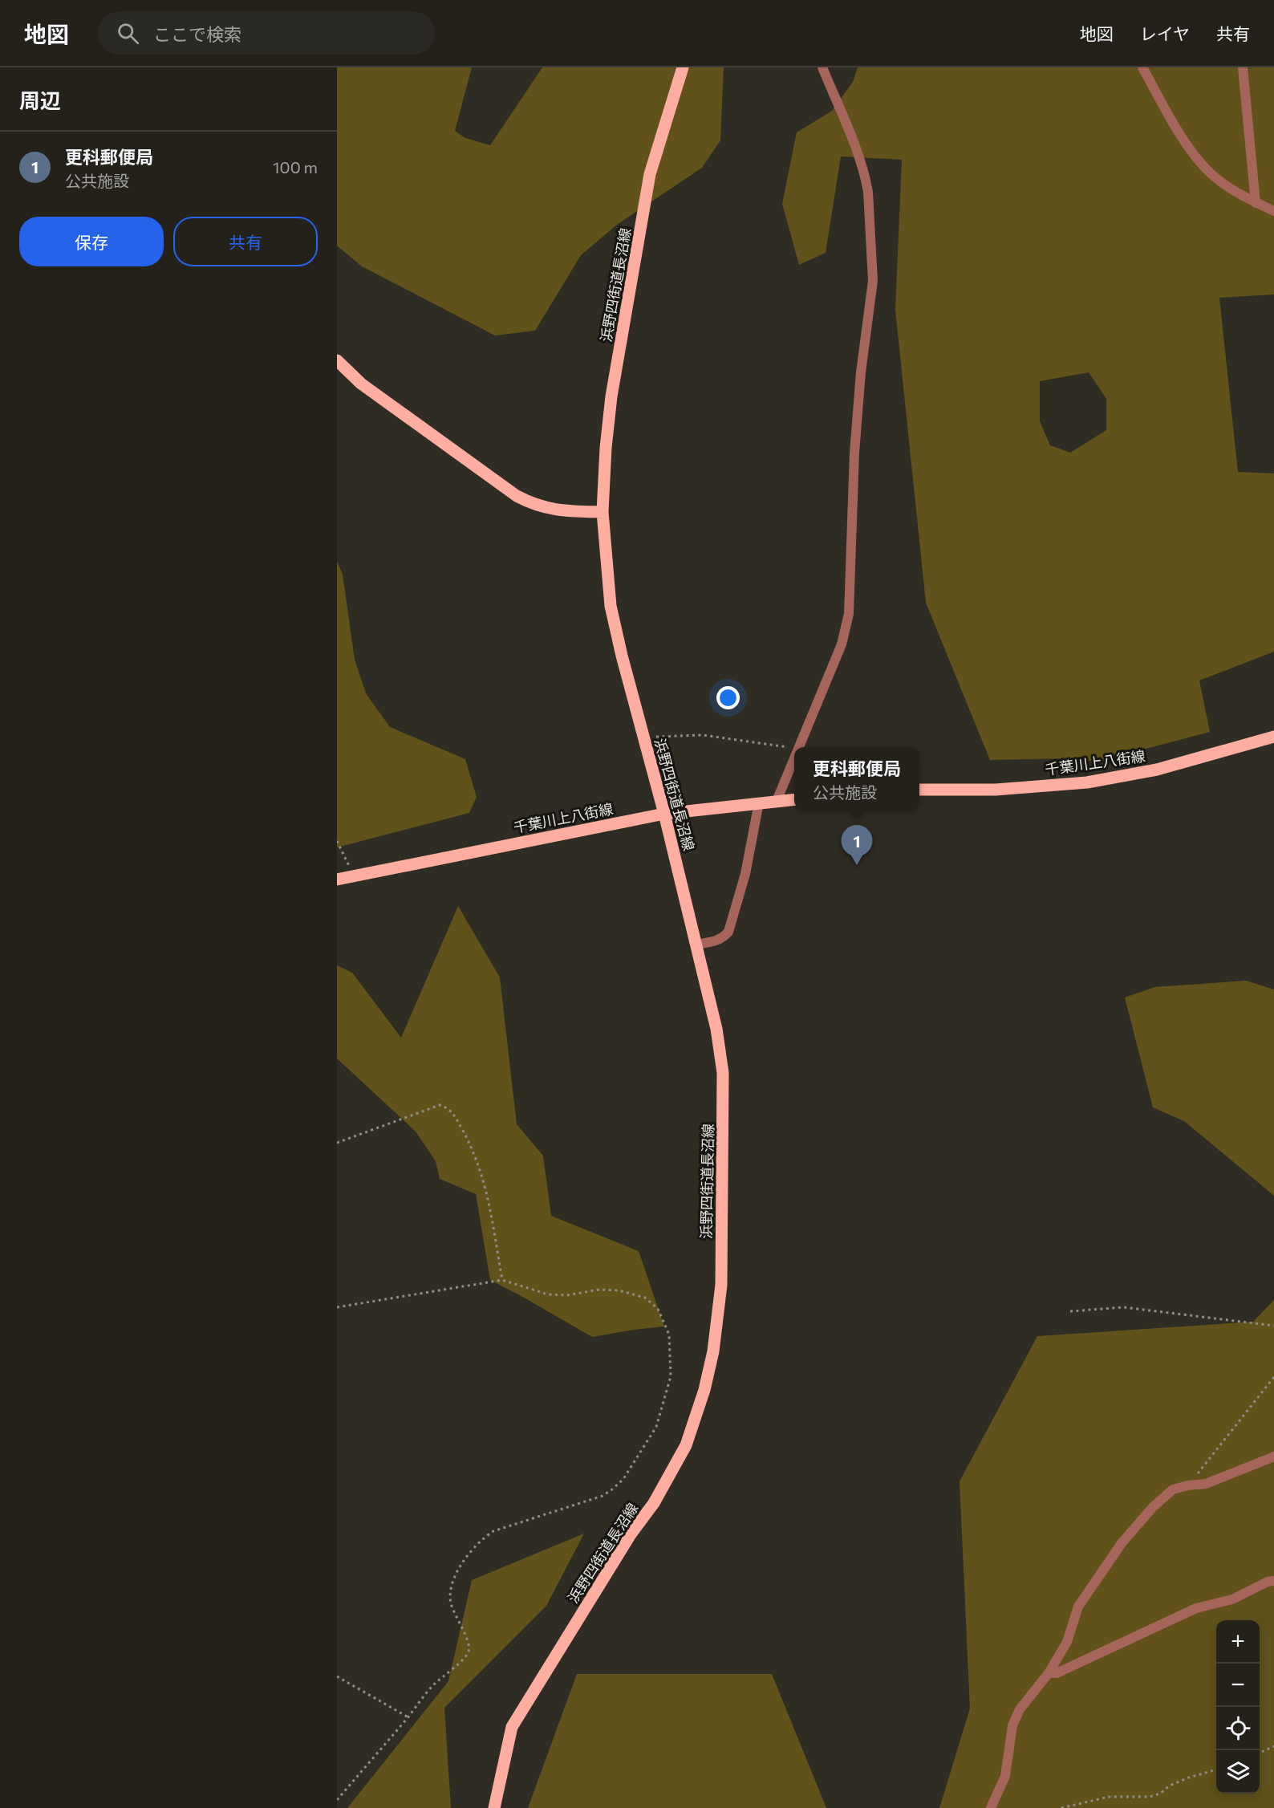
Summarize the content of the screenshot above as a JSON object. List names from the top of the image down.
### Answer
{
  "streets": {
    "main road": ["浜野四街道長沼線", "千葉川上八街線"]
  },
  "crossings": [
    ["浜野四街道長沼線", "千葉川上八街線"]
  ],
  "page": {
    "header": "地図",
    "search": "ここで検索",
    "nav": ["地図", "レイヤ", "共有"],
    "heading": "周辺",
    "list": [
      {
        "mark": "1",
        "name": "更科郵便局",
        "note": "公共施設",
        "value": "100 m"
      }
    ],
    "buttons": ["保存", "共有"],
    "popup": ["更科郵便局", "公共施設"],
    "pins": "1",
    "map_buttons": ["+", "−"]
  }
}
